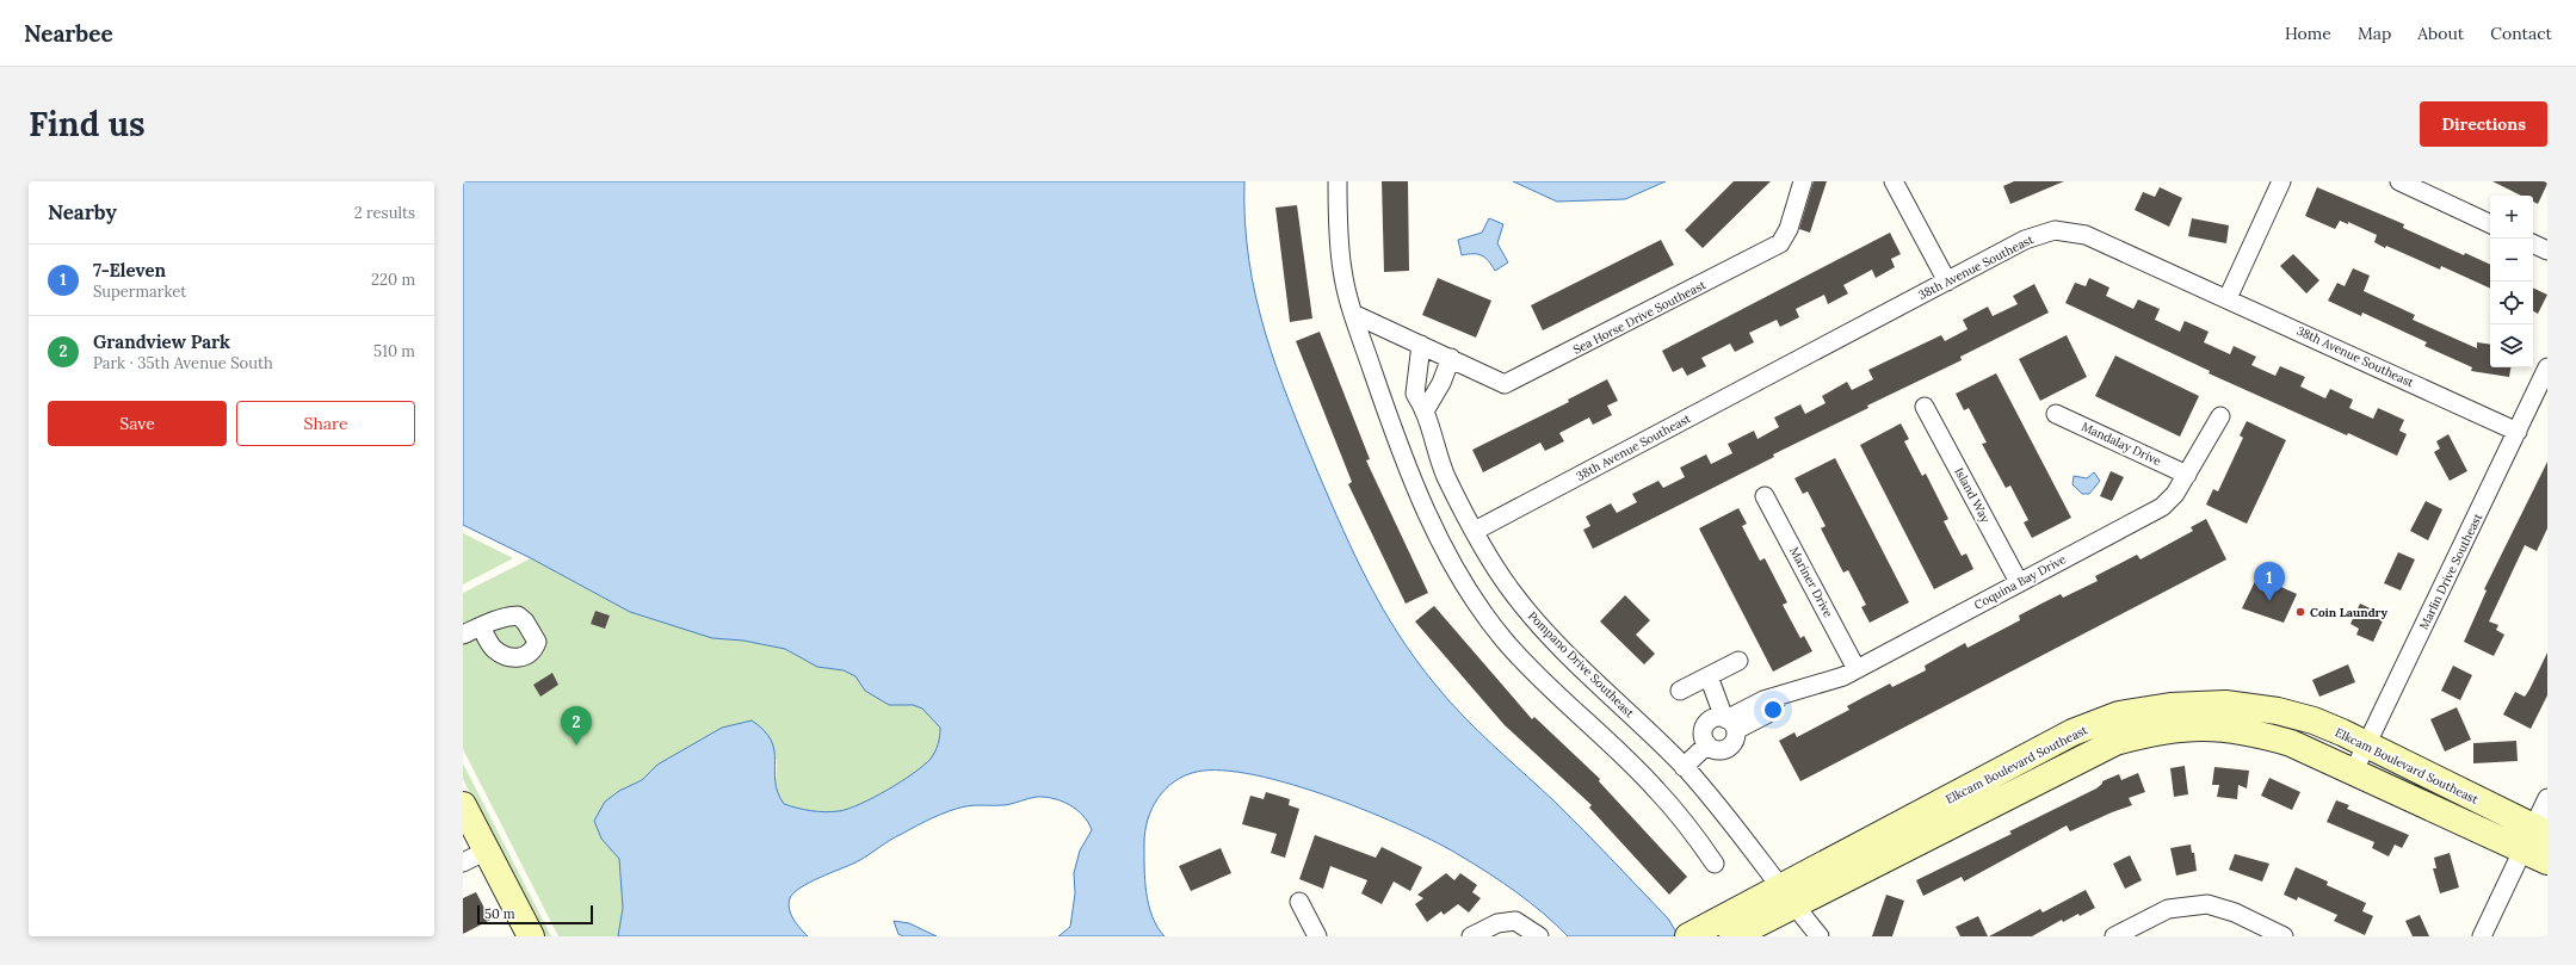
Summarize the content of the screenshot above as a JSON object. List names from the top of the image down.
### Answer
{
  "streets": {
    "street": [
      "38th Avenue Southeast",
      "Sea Horse Drive Southeast",
      "Mandalay Drive",
      "Island Way",
      "Marlin Drive Southeast",
      "Mariner Drive",
      "Coquina Bay Drive",
      "Pompano Drive Southeast",
      "Elkcam Boulevard Southeast"
    ]
  },
  "crossings": [
    ["38th Avenue Southeast", "Marlin Drive Southeast"],
    ["38th Avenue Southeast", "Pompano Drive Southeast"],
    ["Sea Horse Drive Southeast", "Pompano Drive Southeast"],
    ["Mandalay Drive", "Coquina Bay Drive"],
    ["Island Way", "Coquina Bay Drive"],
    ["Marlin Drive Southeast", "Elkcam Boulevard Southeast"],
    ["Mariner Drive", "Coquina Bay Drive"],
    ["Pompano Drive Southeast", "Elkcam Boulevard Southeast"]
  ],
  "places": ["Coin Laundry"],
  "scale_bar": "50 m",
  "page": {
    "header": "Nearbee",
    "nav": [
      "Home",
      "Map",
      "About",
      "Contact"
    ],
    "buttons": [
      "Directions",
      ["Save", "Share"]
    ],
    "title": "Find us",
    "heading": ["Nearby", "2 results"],
    "map_buttons": ["+", "−"],
    "list": [
      {
        "mark": "1",
        "name": "7-Eleven",
        "note": "Supermarket",
        "value": "220 m"
      },
      {
        "mark": "2",
        "name": "Grandview Park",
        "note": "Park · 35th Avenue South",
        "value": "510 m"
      }
    ],
    "pins": ["1", "2"],
    "scale": "50 m"
  }
}
